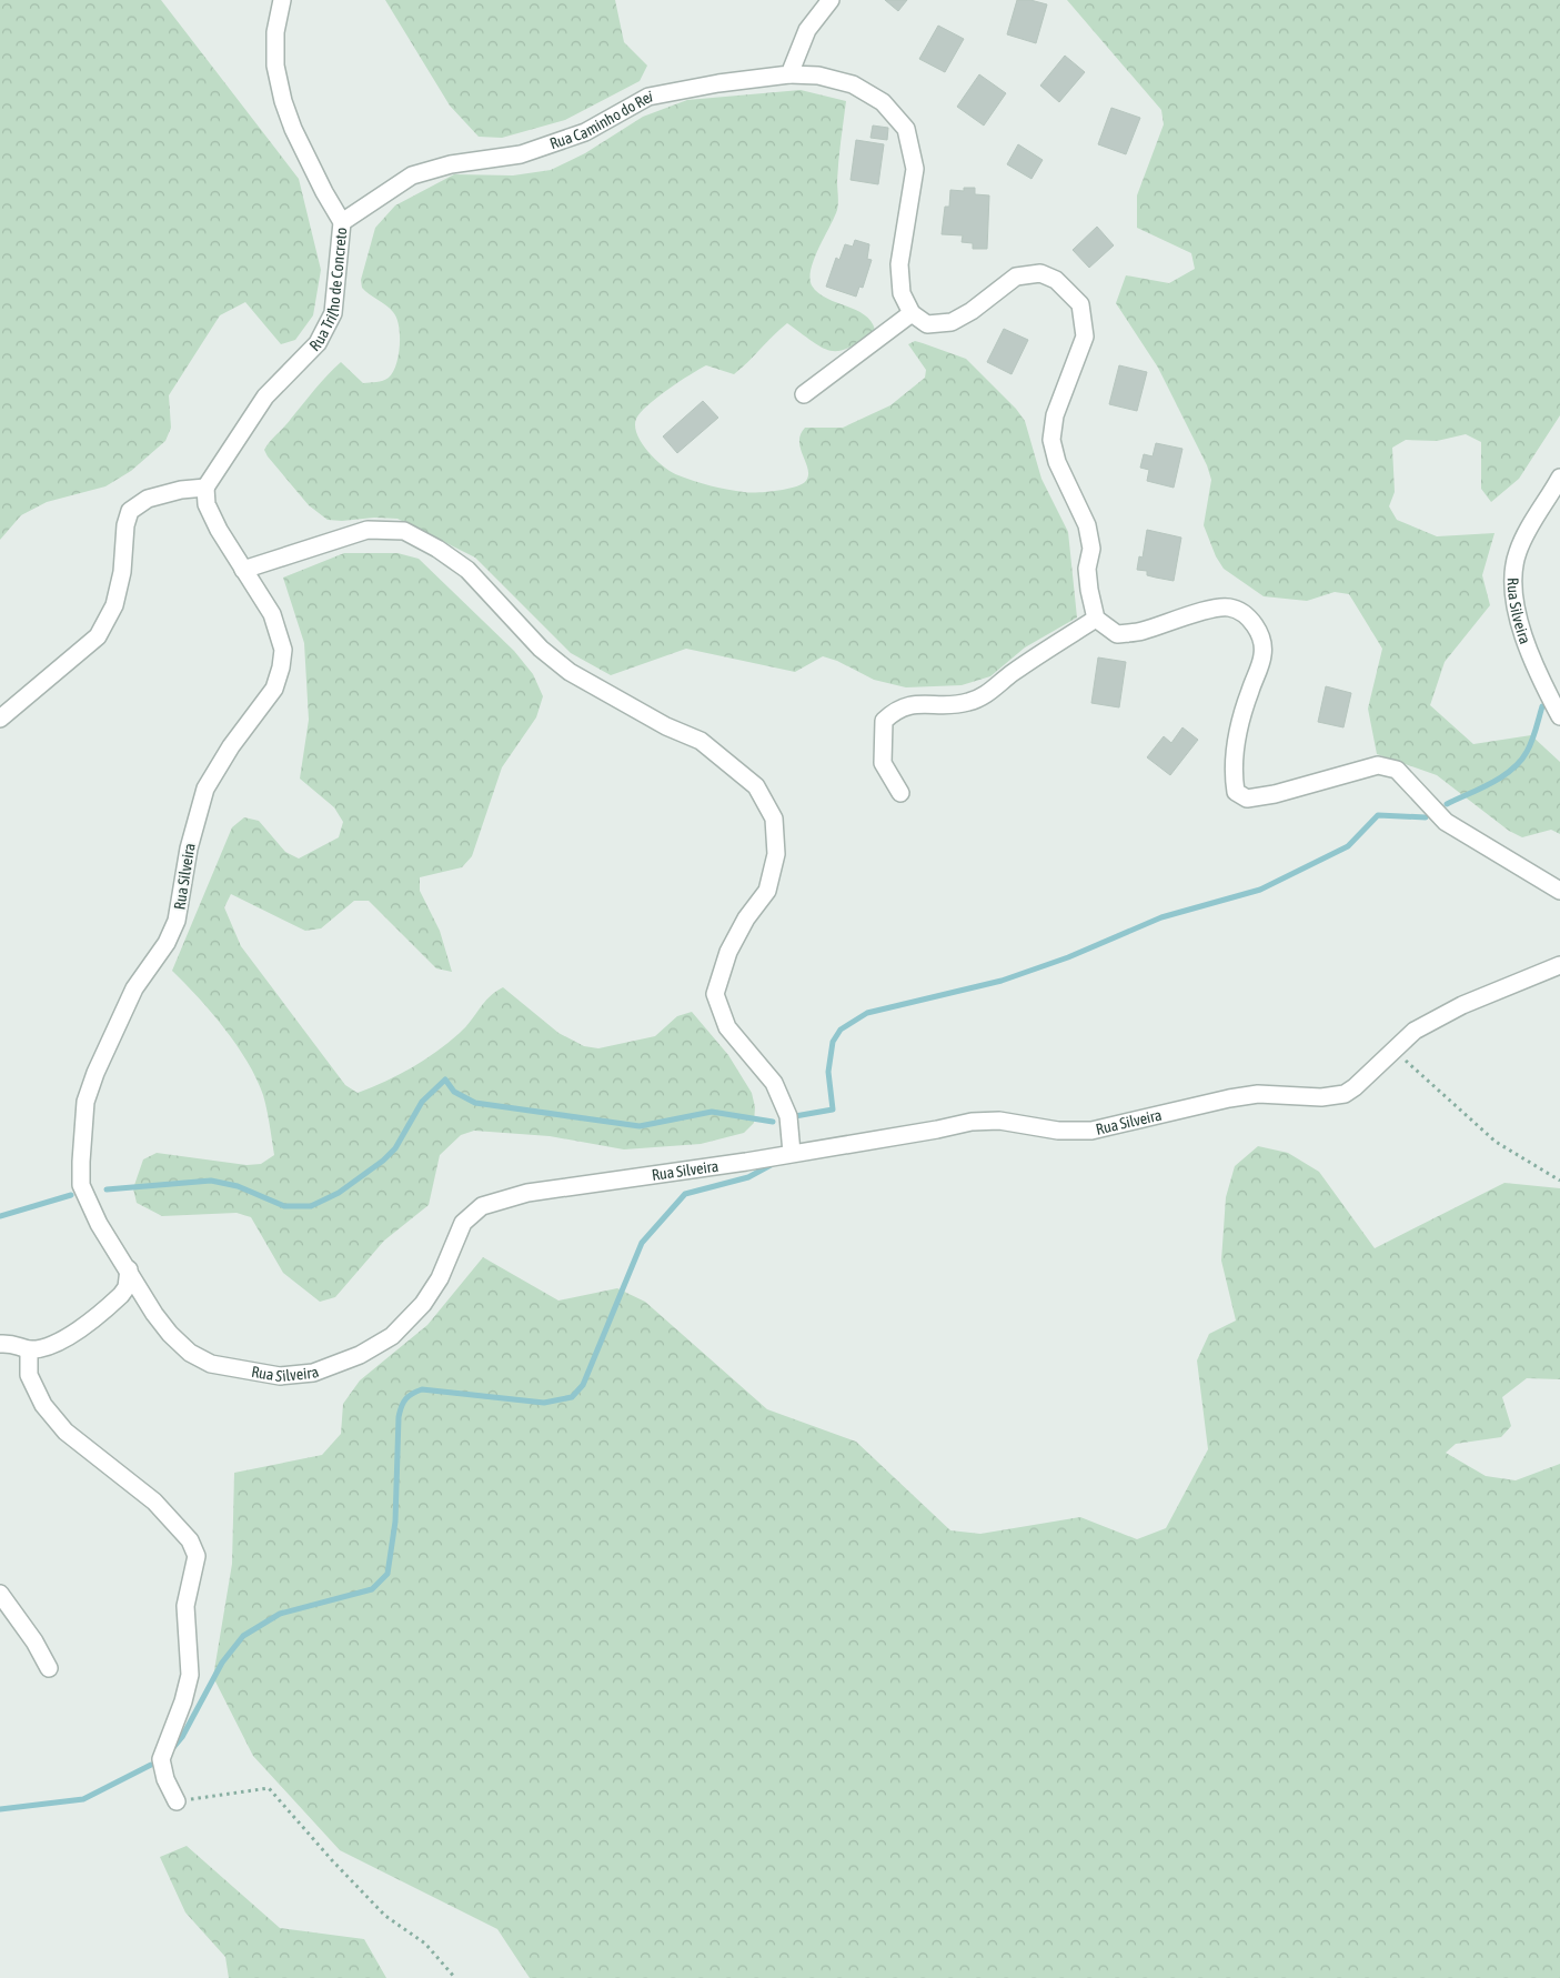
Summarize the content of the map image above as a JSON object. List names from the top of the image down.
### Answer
{
  "streets": {
    "street": ["Rua Caminho do Rei", "Rua Trilho de Concreto", "Rua Silveira"]
  },
  "crossings": [
    ["Rua Caminho do Rei", "Rua Trilho de Concreto"],
    ["Rua Trilho de Concreto", "Rua Silveira"]
  ]
}
